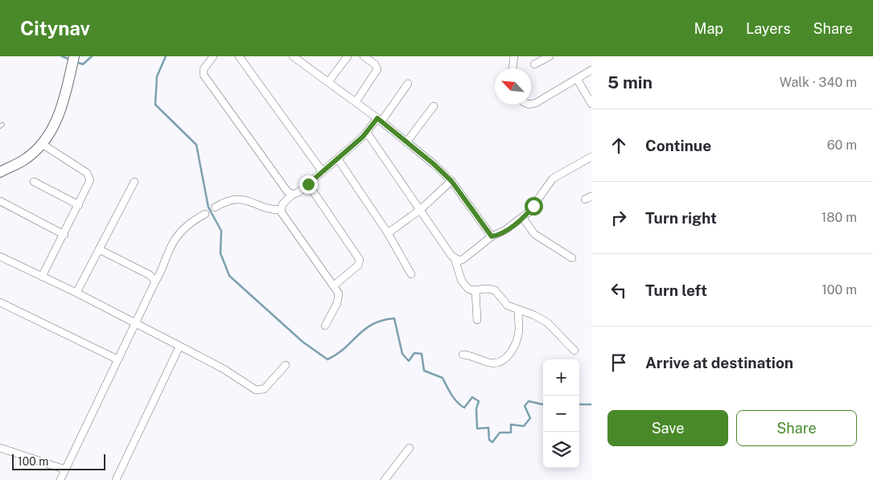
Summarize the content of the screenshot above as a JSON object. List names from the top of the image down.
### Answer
{
  "scale_bar": "100 m",
  "north": "top left",
  "page": {
    "header": "Citynav",
    "nav": ["Map", "Layers", "Share"],
    "heading": ["5 min", "Walk · 340 m"],
    "list": [
      ["Continue", "60 m"],
      ["Turn right", "180 m"],
      ["Turn left", "100 m"],
      "Arrive at destination"
    ],
    "map_buttons": ["+", "−"],
    "buttons": ["Save", "Share"],
    "scale": "100 m"
  }
}
